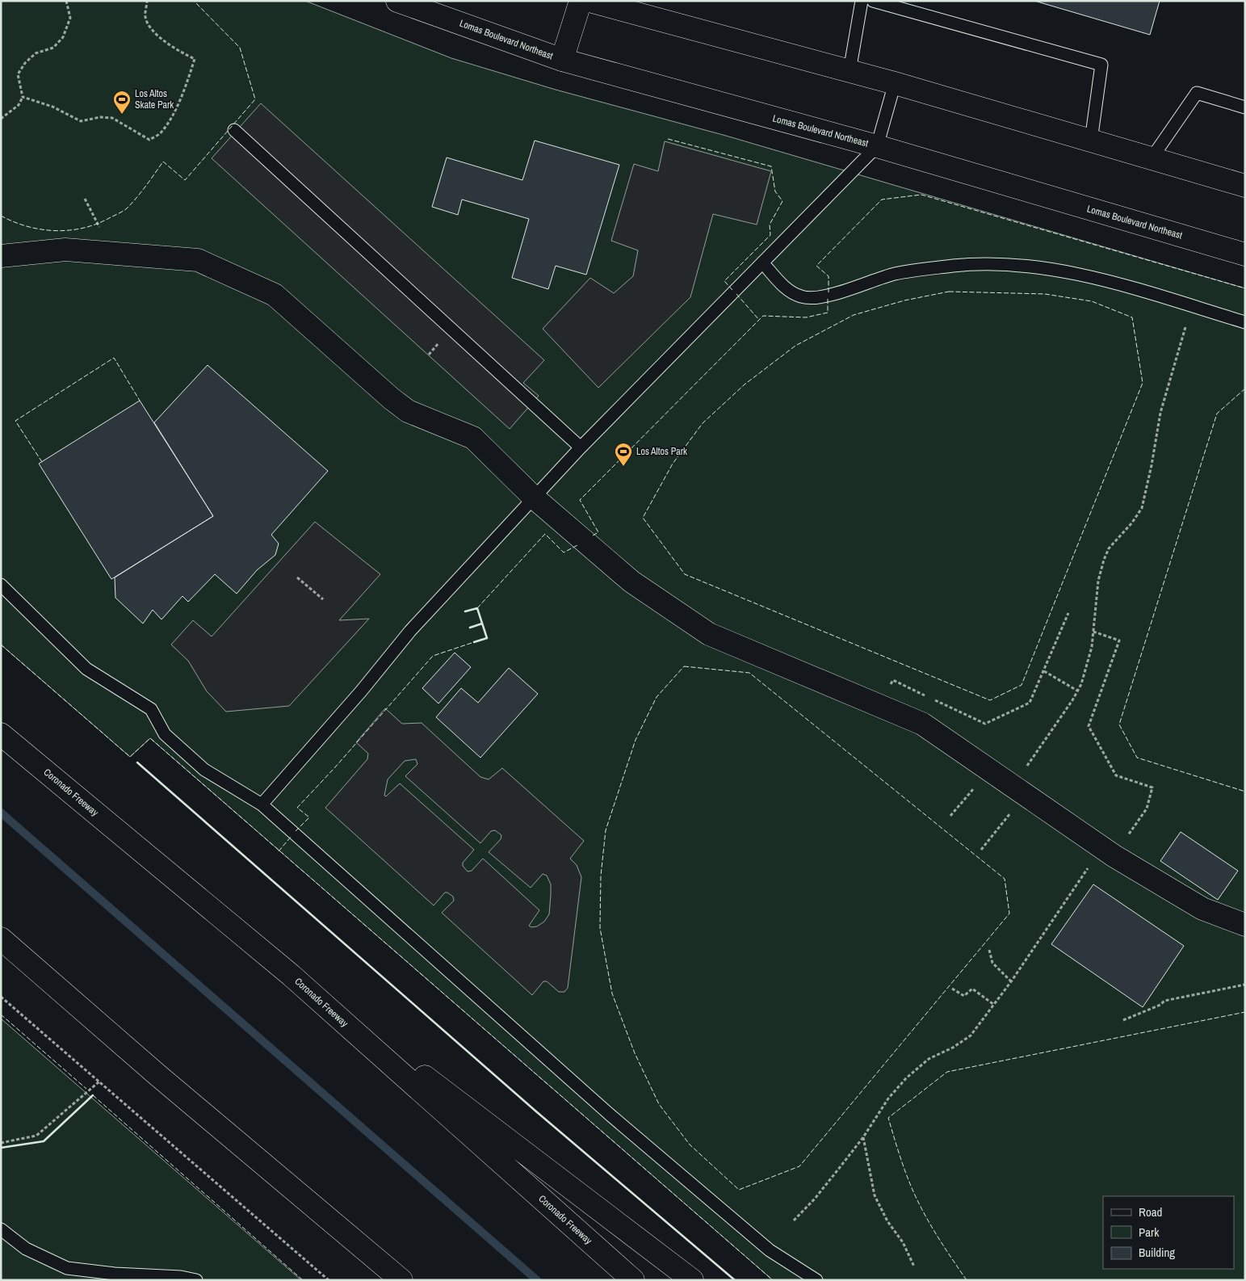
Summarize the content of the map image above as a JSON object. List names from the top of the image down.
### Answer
{
  "streets": {
    "main road": ["Lomas Boulevard Northeast", "Coronado Freeway"]
  },
  "places": {
    "sports": ["Los Altos Skate Park", "Los Altos Park"]
  },
  "legend": ["Road", "Park", "Building"]
}
